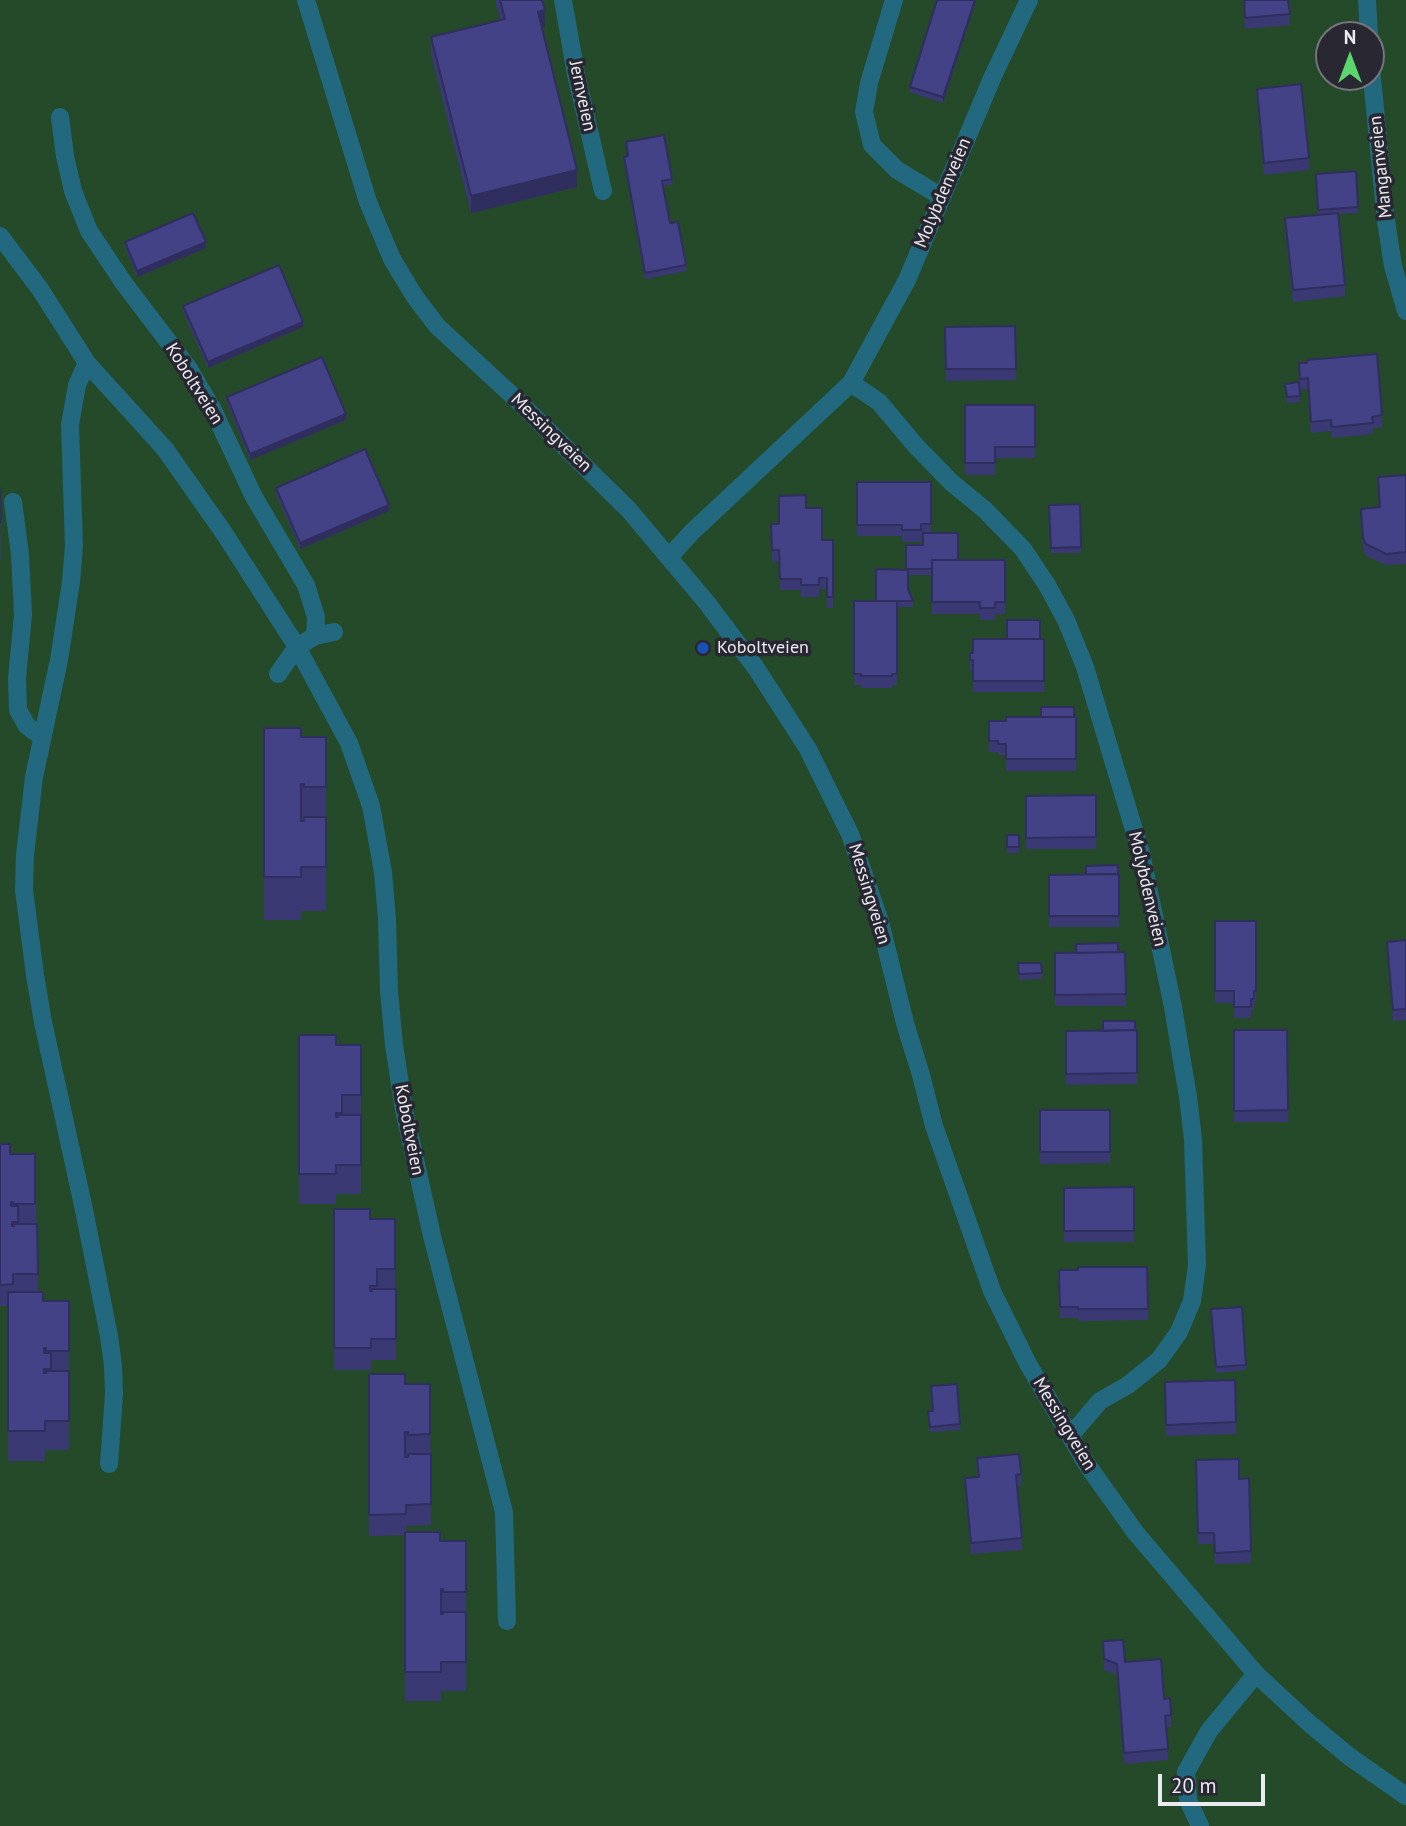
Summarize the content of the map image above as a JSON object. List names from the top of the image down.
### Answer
{
  "streets": {
    "street": [
      "Jernveien",
      "Manganveien",
      "Molybdenveien",
      "Koboltveien",
      "Messingveien"
    ]
  },
  "crossings": [
    ["Molybdenveien", "Messingveien"]
  ],
  "places": ["Koboltveien"],
  "scale_bar": "20 m",
  "north": "top"
}
